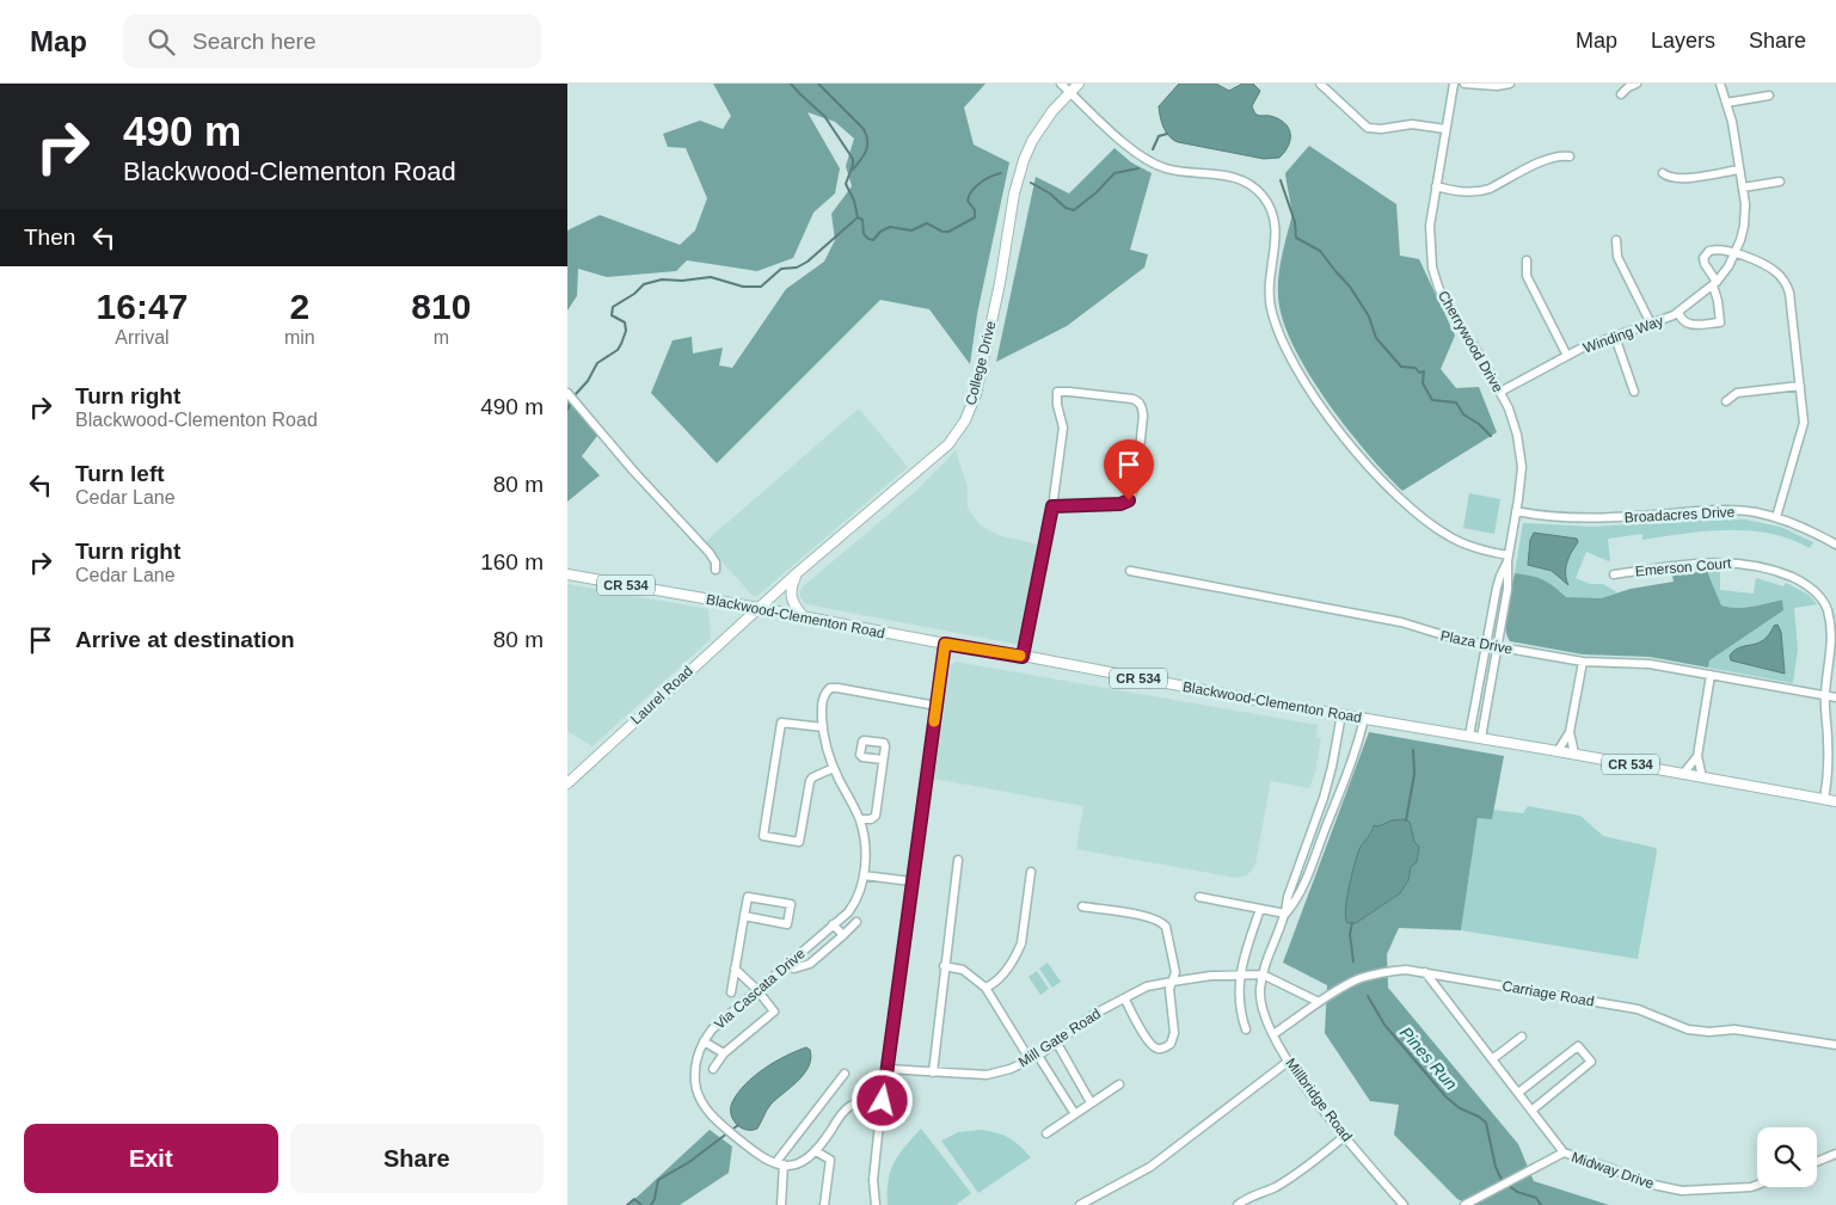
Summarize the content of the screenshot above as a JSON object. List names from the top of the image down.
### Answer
{
  "streets": {
    "main road": [
      "College Drive",
      "CR 534",
      "Blackwood-Clementon Road",
      "Laurel Road"
    ],
    "street": [
      "Winding Way",
      "Cherrywood Drive",
      "Broadacres Drive",
      "Emerson Court",
      "Plaza Drive",
      "Via Cascata Drive",
      "Carriage Road",
      "Mill Gate Road",
      "Millbridge Road",
      "Midway Drive"
    ]
  },
  "crossings": [
    ["Winding Way", "Cherrywood Drive"],
    ["Cherrywood Drive", "Broadacres Drive"],
    ["Cherrywood Drive", "Blackwood-Clementon Road"],
    ["Cherrywood Drive", "Plaza Drive"],
    ["College Drive", "Blackwood-Clementon Road"],
    ["College Drive", "Laurel Road"],
    ["Emerson Court", "Blackwood-Clementon Road"],
    ["Emerson Court", "Plaza Drive"],
    ["Blackwood-Clementon Road", "Laurel Road"],
    ["Blackwood-Clementon Road", "Millbridge Road"],
    ["Carriage Road", "Millbridge Road"],
    ["Carriage Road", "Midway Drive"],
    ["Mill Gate Road", "Millbridge Road"]
  ],
  "water": ["Pines Run"],
  "page": {
    "header": "Map",
    "search": "Search here",
    "nav": ["Map", "Layers", "Share"],
    "turn": ["490 m", "Blackwood-Clementon Road"],
    "then": "Then",
    "eta": [
      "16:47",
      "Arrival",
      "2",
      "min",
      "810",
      "m"
    ],
    "list": [
      {
        "name": "Turn right",
        "note": "Blackwood-Clementon Road",
        "value": "490 m"
      },
      {
        "name": "Turn left",
        "note": "Cedar Lane",
        "value": "80 m"
      },
      {
        "name": "Turn right",
        "note": "Cedar Lane",
        "value": "160 m"
      },
      {
        "name": "Arrive at destination",
        "value": "80 m"
      }
    ],
    "buttons": ["Exit", "Share"]
  }
}
